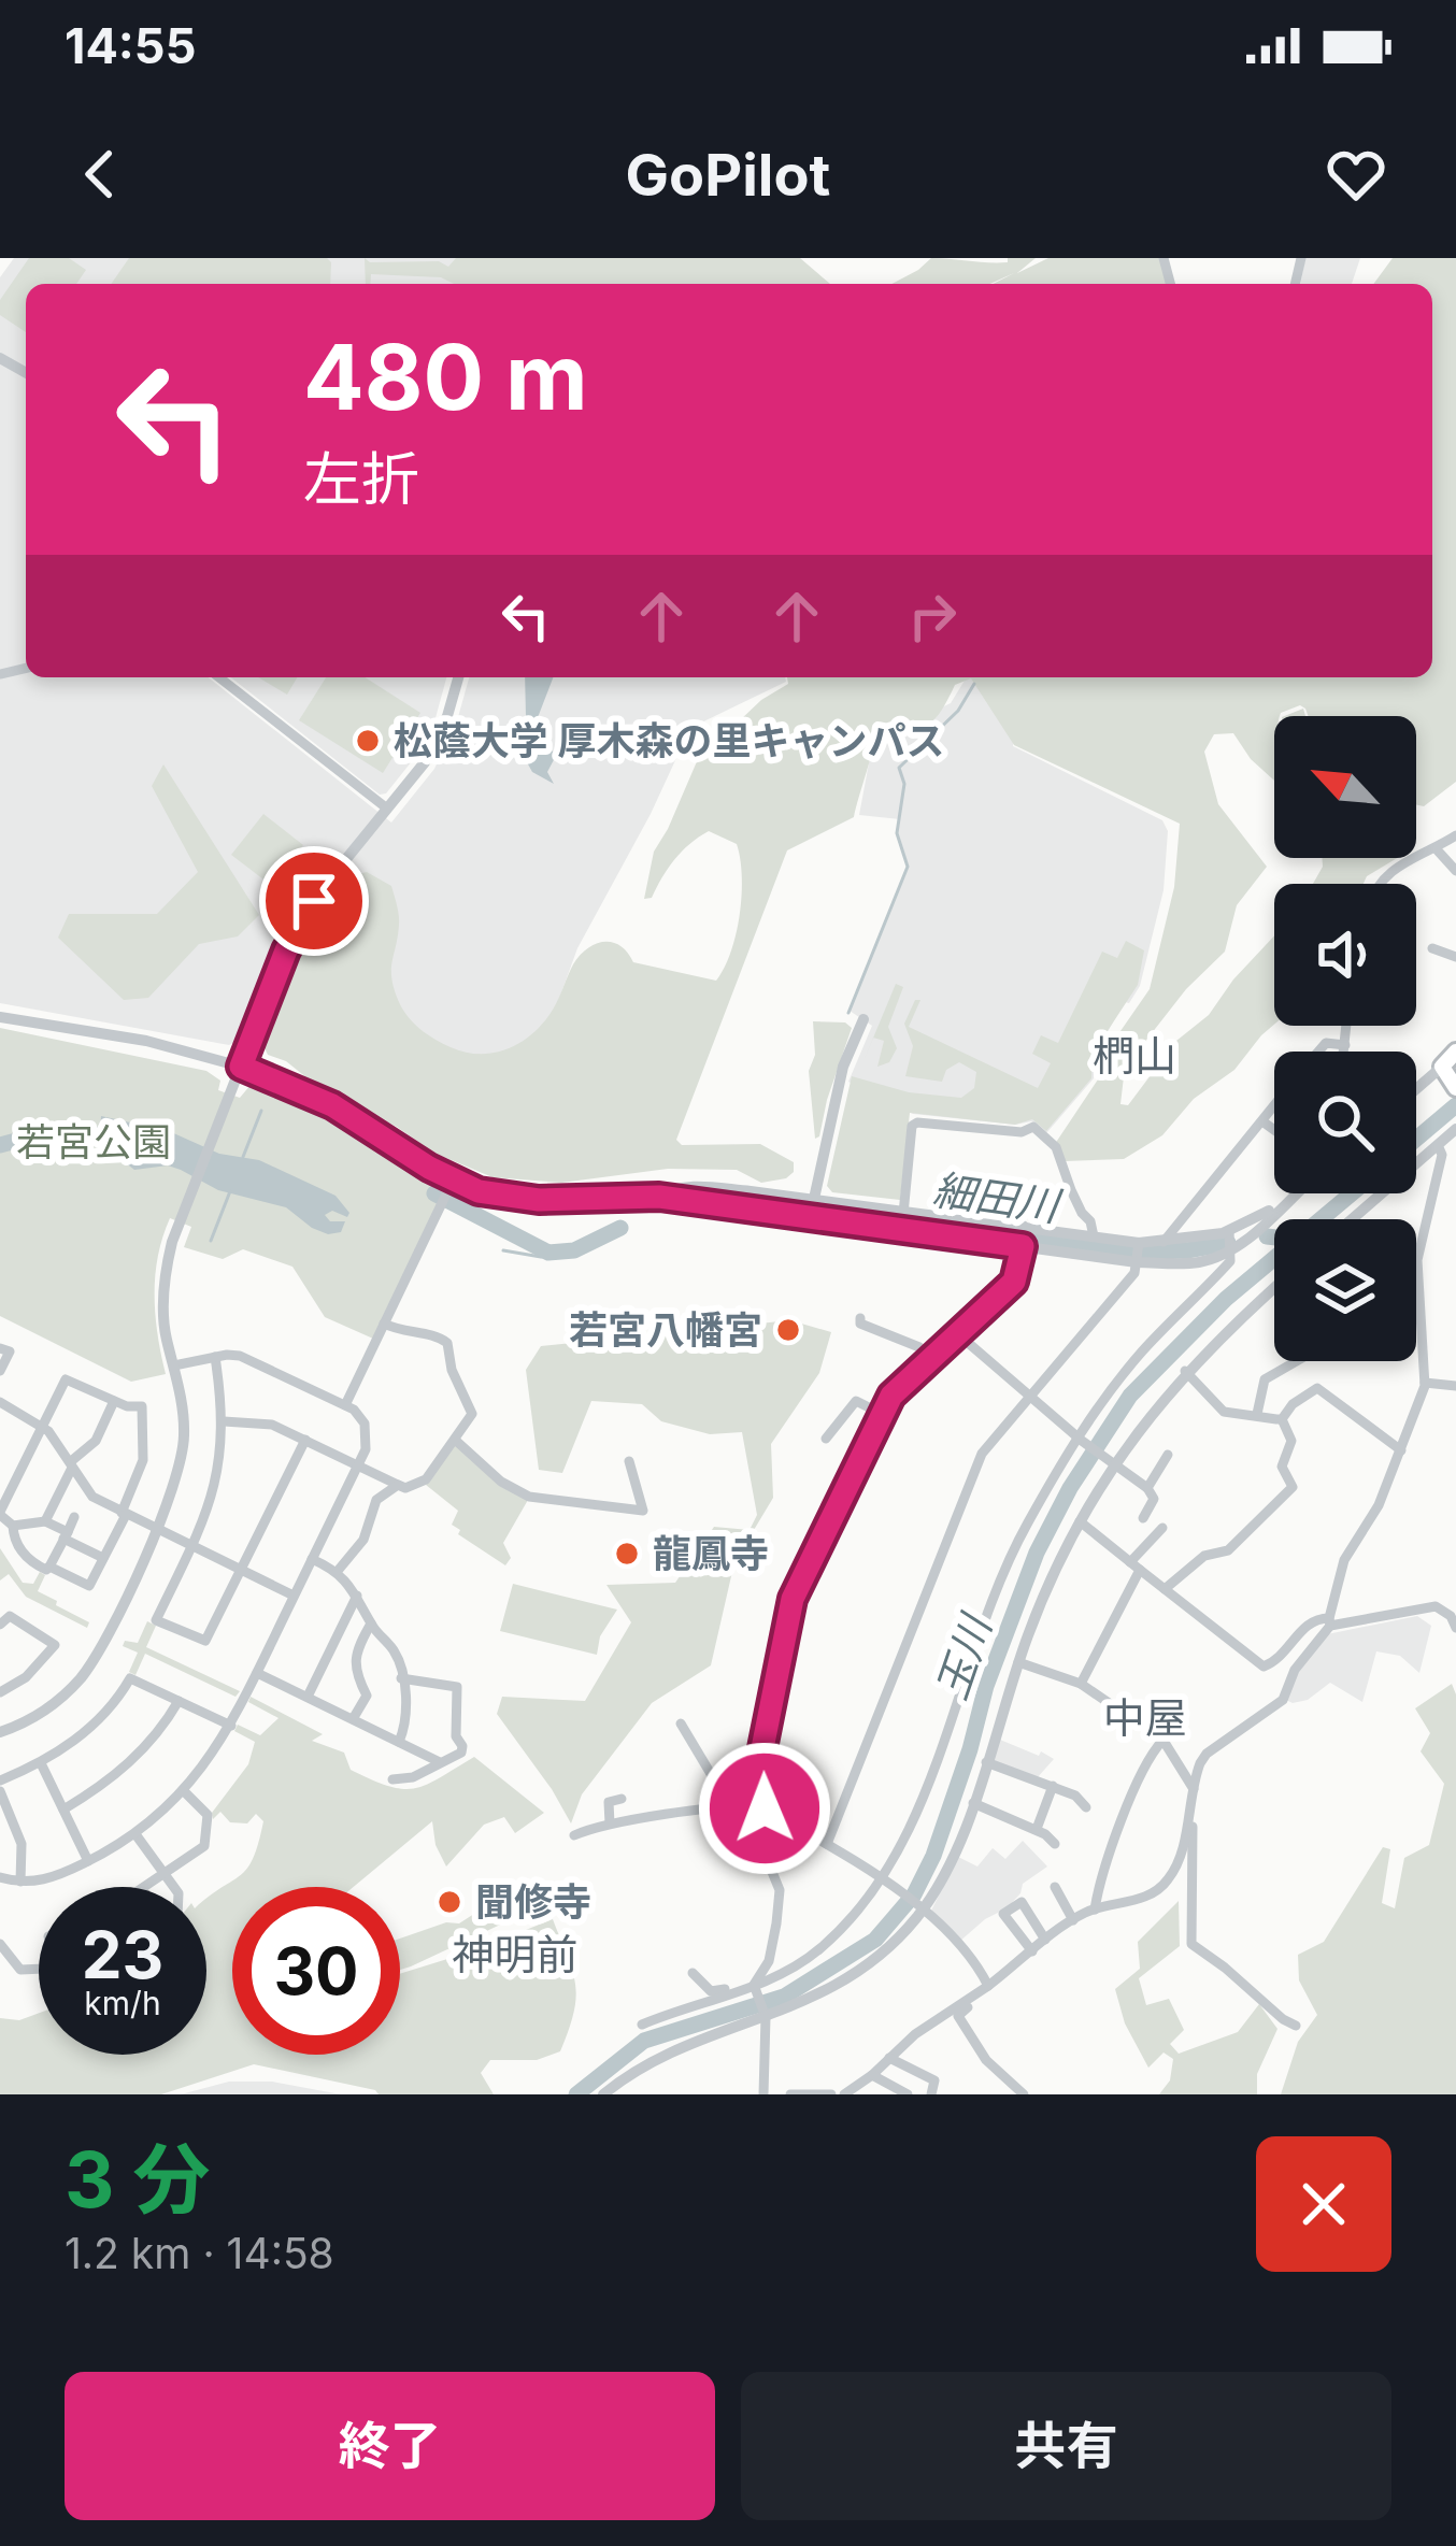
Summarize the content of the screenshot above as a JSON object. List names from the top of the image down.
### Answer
{
  "districts": ["椚山", "中屋", "神明前"],
  "water": ["細田川", "玉川"],
  "parks": ["若宮公園"],
  "places": [
    "松蔭大学 厚木森の里キャンパス",
    "若宮八幡宮",
    "龍鳳寺",
    "聞修寺"
  ],
  "north": "top left",
  "page": {
    "status": "14:55",
    "header": "GoPilot",
    "turn": ["480 m", "左折"],
    "speed": "23 km/h",
    "limit": "30",
    "heading": ["3 分", "1.2 km · 14:58"],
    "buttons": ["終了", "共有"]
  }
}
